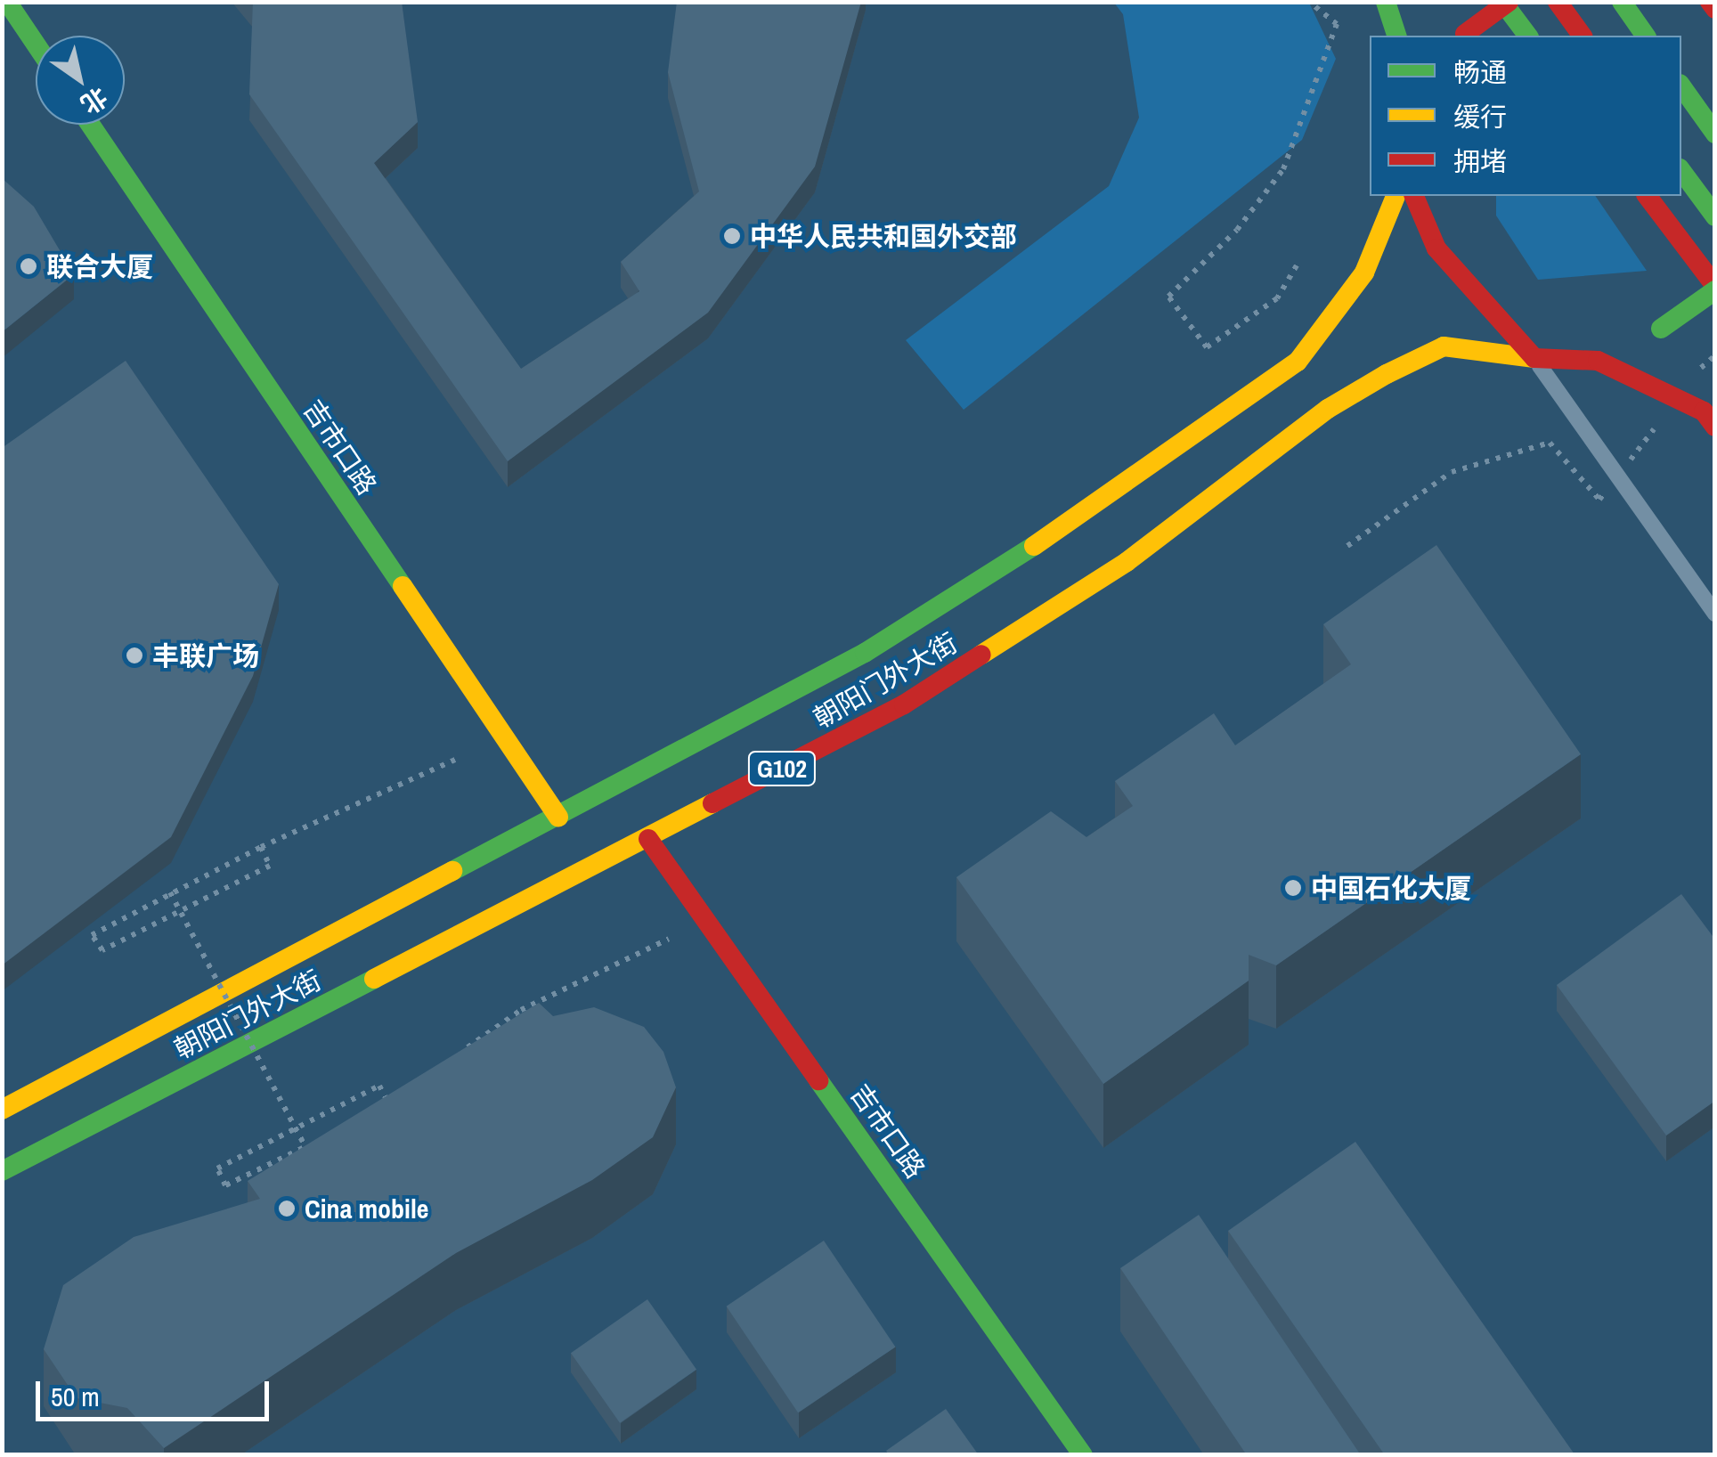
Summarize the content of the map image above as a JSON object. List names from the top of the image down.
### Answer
{
  "streets": {
    "main road": ["吉市口路", "朝阳门外大街", "G102"]
  },
  "crossings": [
    ["吉市口路", "朝阳门外大街"]
  ],
  "places": [
    "中华人民共和国外交部",
    "联合大厦",
    "丰联广场",
    "中国石化大厦",
    "Cina mobile"
  ],
  "legend": ["畅通", "缓行", "拥堵"],
  "scale_bar": "50 m",
  "north": "bottom right"
}
